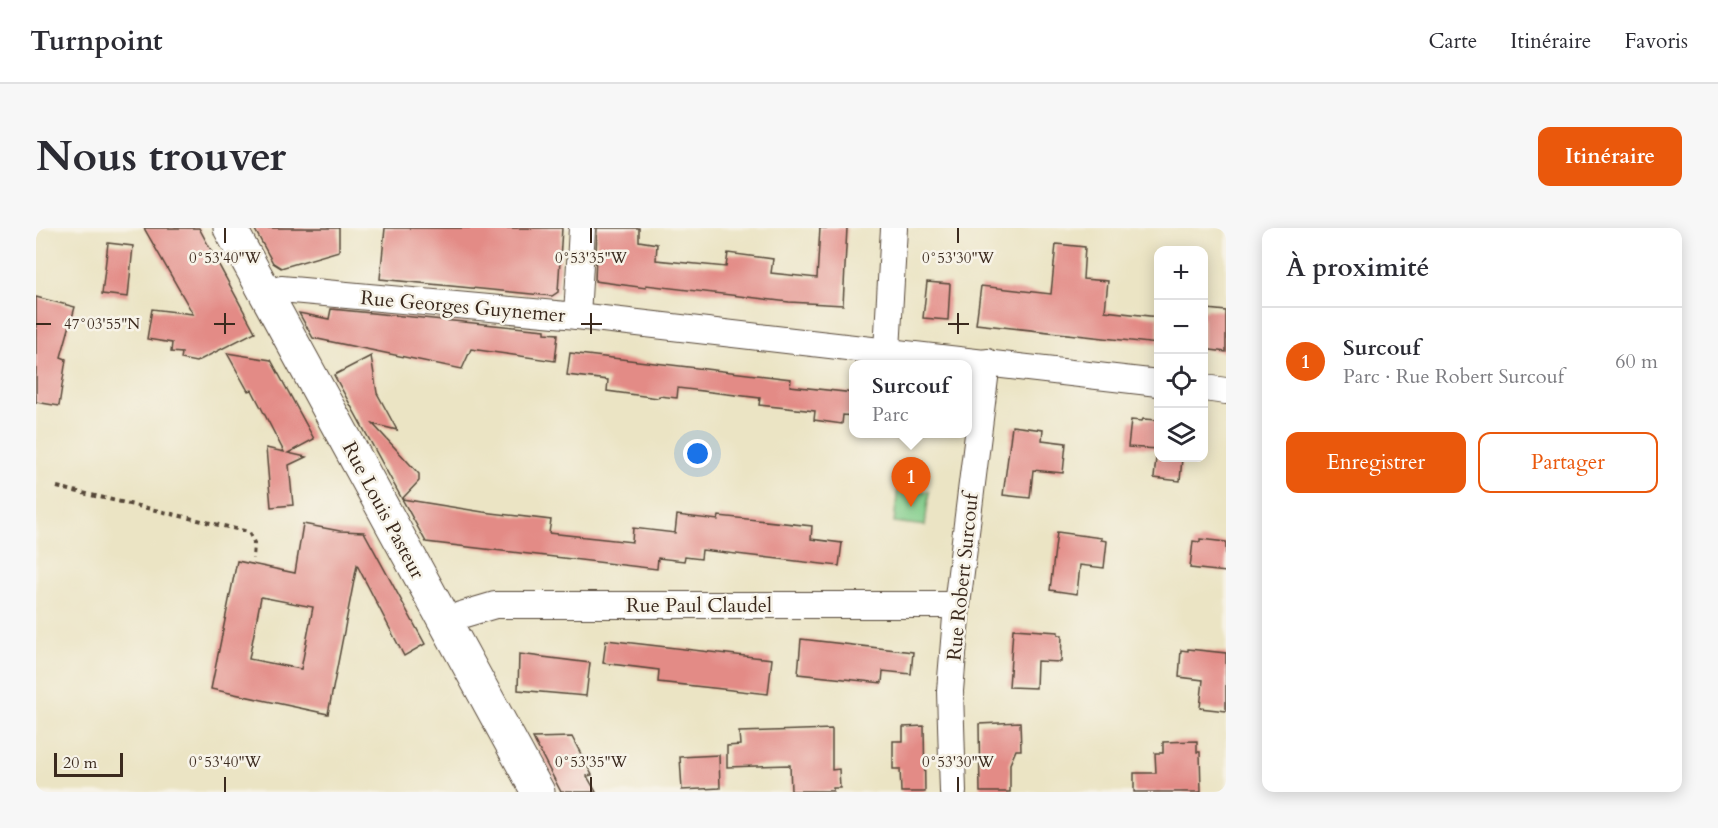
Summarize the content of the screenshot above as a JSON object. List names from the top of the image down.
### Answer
{
  "streets": {
    "main road": ["Rue Louis Pasteur"],
    "street": ["Rue Georges Guynemer", "Rue Robert Surcouf", "Rue Paul Claudel"]
  },
  "crossings": [
    ["Rue Georges Guynemer", "Rue Louis Pasteur"],
    ["Rue Georges Guynemer", "Rue Robert Surcouf"],
    ["Rue Louis Pasteur", "Rue Paul Claudel"],
    ["Rue Robert Surcouf", "Rue Paul Claudel"]
  ],
  "scale_bar": "20 m",
  "page": {
    "header": "Turnpoint",
    "nav": ["Carte", "Itinéraire", "Favoris"],
    "buttons": [
      "Itinéraire",
      ["Enregistrer", "Partager"]
    ],
    "title": "Nous trouver",
    "heading": "À proximité",
    "map_buttons": ["+", "−"],
    "list": [
      {
        "mark": "1",
        "name": "Surcouf",
        "note": "Parc · Rue Robert Surcouf",
        "value": "60 m"
      }
    ],
    "popup": ["Surcouf", "Parc"],
    "pins": "1",
    "scale": "20 m"
  },
  "coordinates": [
    "0°53'40\"W",
    "0°53'35\"W",
    "0°53'30\"W",
    "47°03'55\"N"
  ]
}
